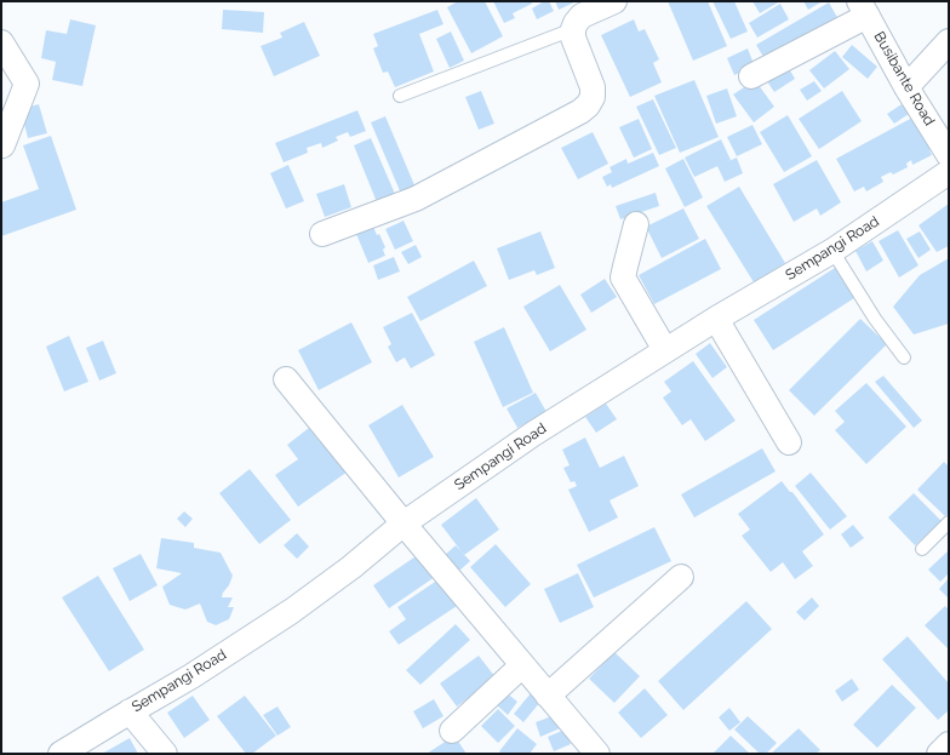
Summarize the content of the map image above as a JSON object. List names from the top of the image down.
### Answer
{
  "streets": {
    "street": ["Busibante Road", "Sempangi Road"]
  }
}
